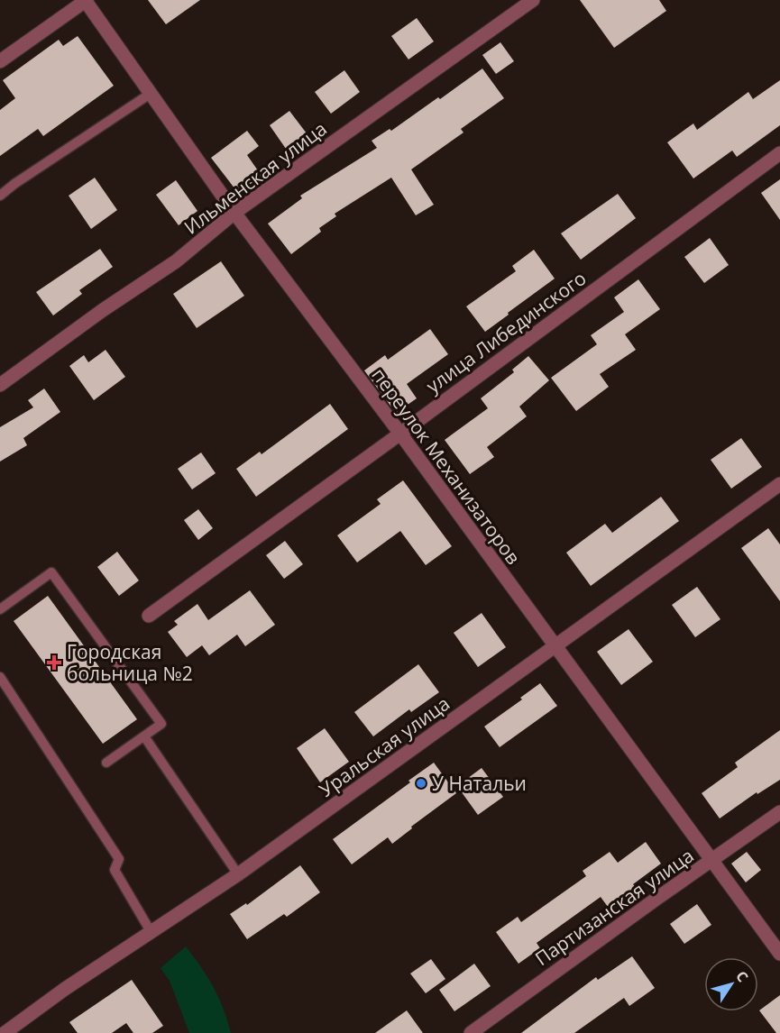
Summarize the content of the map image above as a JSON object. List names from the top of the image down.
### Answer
{
  "streets": {
    "street": [
      "Ильменская улица",
      "улица Либединского",
      "переулок Механизаторов",
      "Уральская улица",
      "Партизанская улица"
    ]
  },
  "crossings": [
    ["Ильменская улица", "переулок Механизаторов"],
    ["улица Либединского", "переулок Механизаторов"],
    ["переулок Механизаторов", "Уральская улица"],
    ["переулок Механизаторов", "Партизанская улица"]
  ],
  "places": {
    "health": ["Городская больница №2"],
    "other": ["У Натальи"]
  },
  "north": "top right"
}
